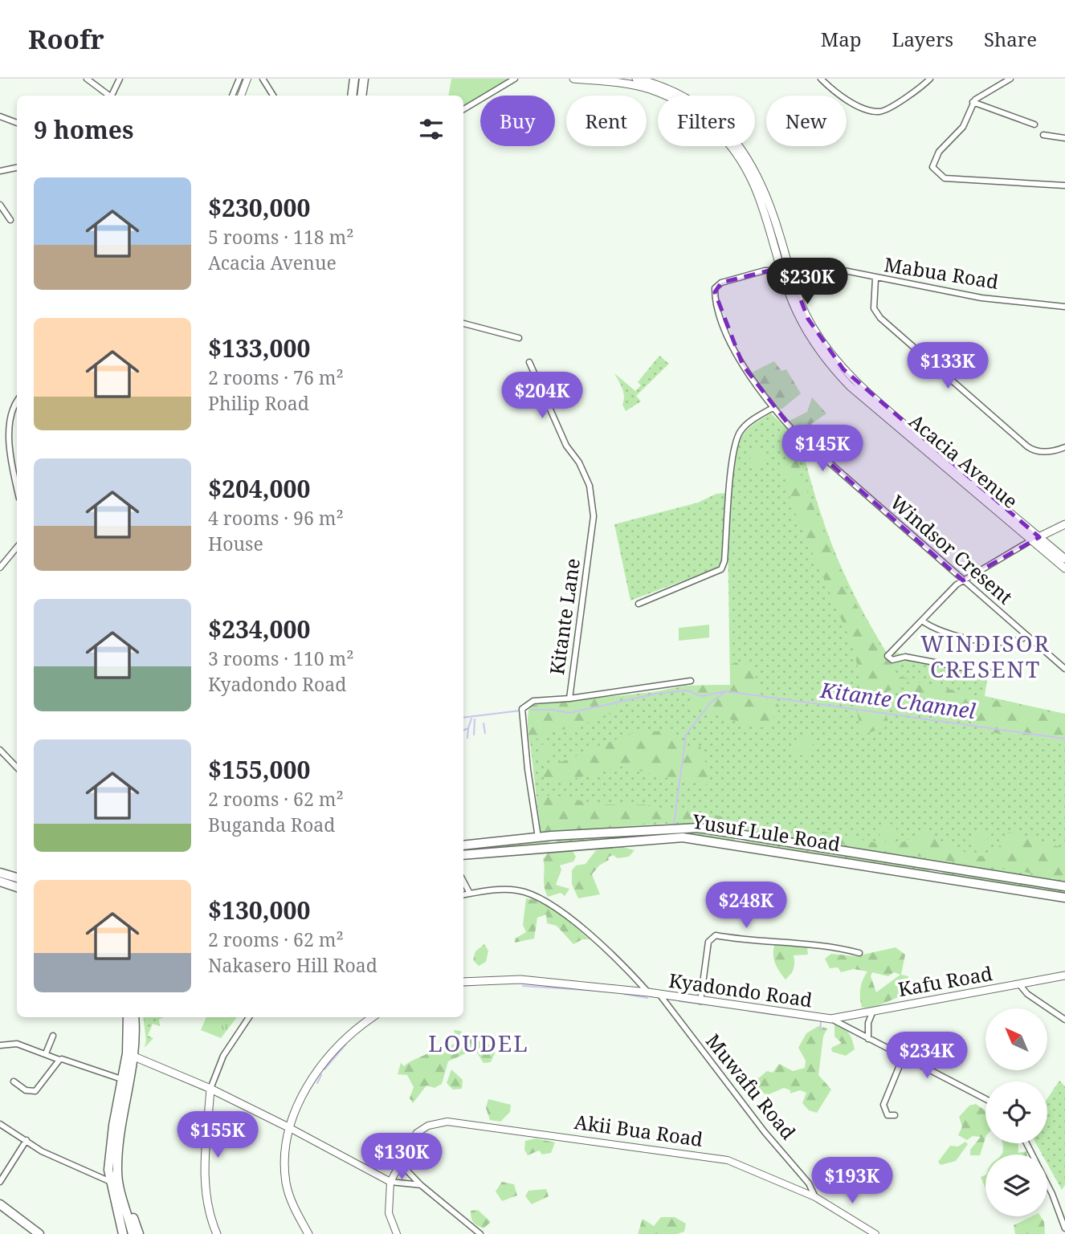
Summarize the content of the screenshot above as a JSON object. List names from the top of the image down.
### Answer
{
  "streets": {
    "main road": [
      "Acacia Avenue",
      "Yusuf Lule Road",
      "Kafu Road",
      "Kyadondo Road"
    ],
    "street": [
      "Mabua Road",
      "Windsor Cresent",
      "Kitante Lane",
      "Muwafu Road",
      "Akii Bua Road"
    ]
  },
  "crossings": [
    ["Mabua Road", "Acacia Avenue"],
    ["Mabua Road", "Windsor Cresent"],
    ["Acacia Avenue", "Windsor Cresent"],
    ["Kitante Lane", "Yusuf Lule Road"],
    ["Kafu Road", "Kyadondo Road"],
    ["Kyadondo Road", "Muwafu Road"],
    ["Muwafu Road", "Akii Bua Road"]
  ],
  "districts": ["WINDISOR CRESENT", "LOUDEL"],
  "water": ["Kitante Channel"],
  "north": "top left",
  "page": {
    "header": "Roofr",
    "nav": ["Map", "Layers", "Share"],
    "chip": [
      "Buy",
      "Rent",
      "Filters",
      "New"
    ],
    "heading": "9 homes",
    "list": [
      {
        "name": "$230,000",
        "note": "5 rooms · 118 m² · Acacia Avenue"
      },
      {
        "name": "$133,000",
        "note": "2 rooms · 76 m² · Philip Road"
      },
      {
        "name": "$204,000",
        "note": "4 rooms · 96 m² · House"
      },
      {
        "name": "$234,000",
        "note": "3 rooms · 110 m² · Kyadondo Road"
      },
      {
        "name": "$155,000",
        "note": "2 rooms · 62 m² · Buganda Road"
      },
      {
        "name": "$130,000",
        "note": "2 rooms · 62 m² · Nakasero Hill Road"
      }
    ],
    "price": [
      "$230K",
      "$133K",
      "$204K",
      "$145K",
      "$248K",
      "$234K",
      "$155K",
      "$130K",
      "$193K"
    ]
  }
}
